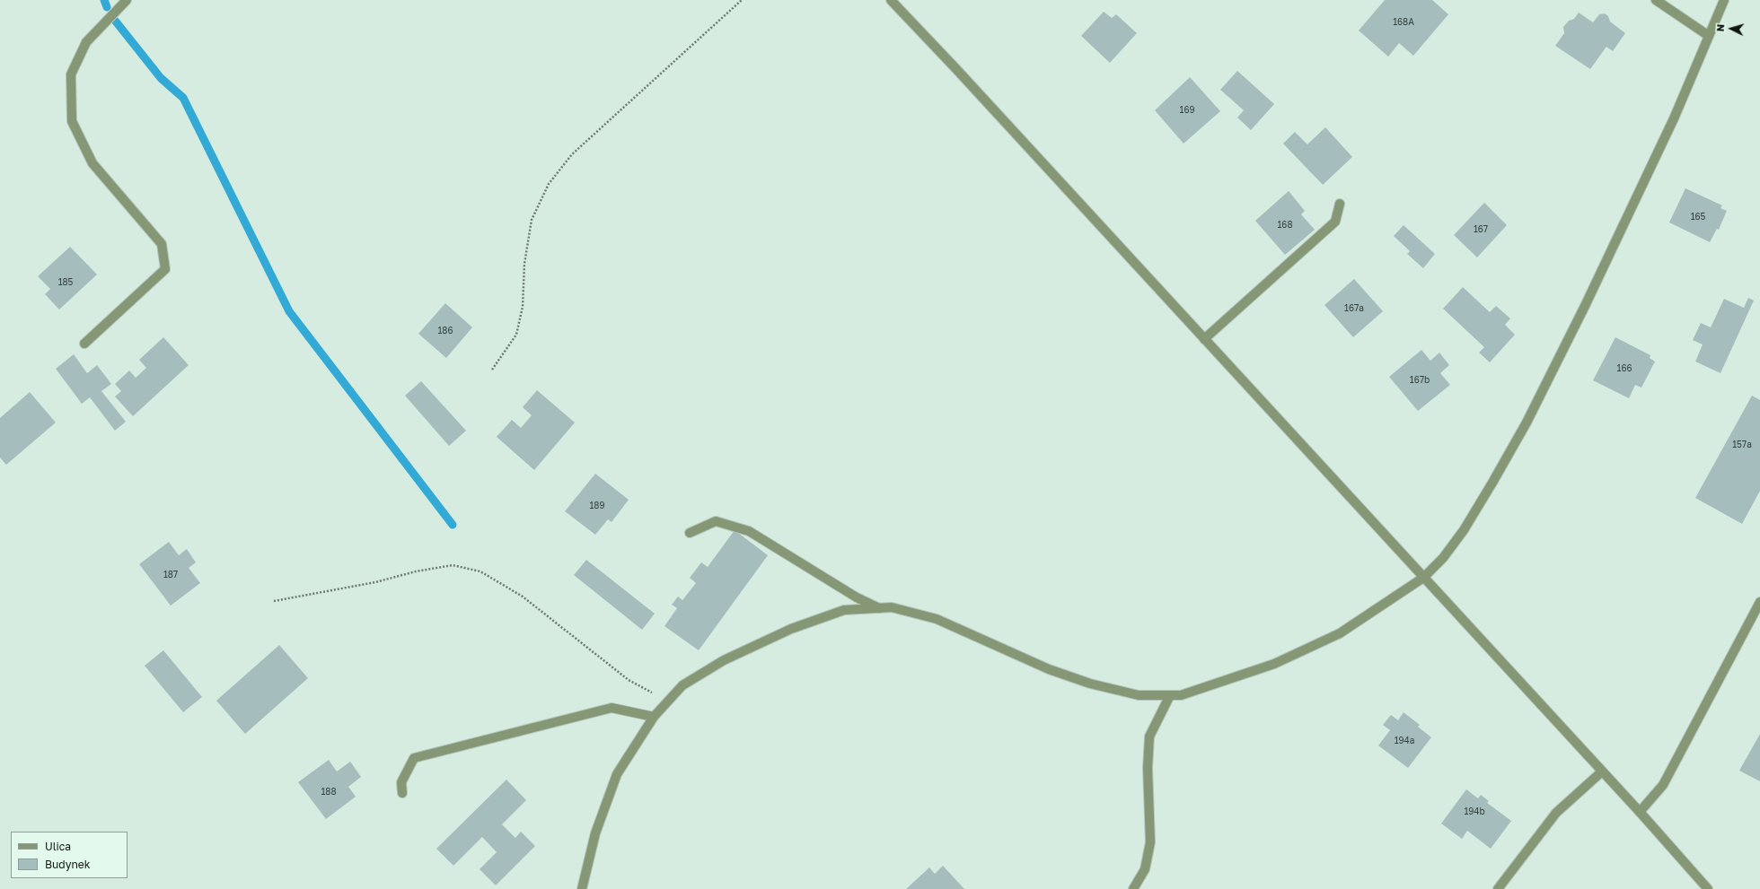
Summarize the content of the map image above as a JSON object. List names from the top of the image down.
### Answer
{
  "house_numbers": [
    "168A",
    "169",
    "165",
    "168",
    "167",
    "185",
    "167a",
    "186",
    "166",
    "167b",
    "157a",
    "189",
    "187",
    "194a",
    "188",
    "194b"
  ],
  "legend": ["Ulica", "Budynek"],
  "north": "left"
}
